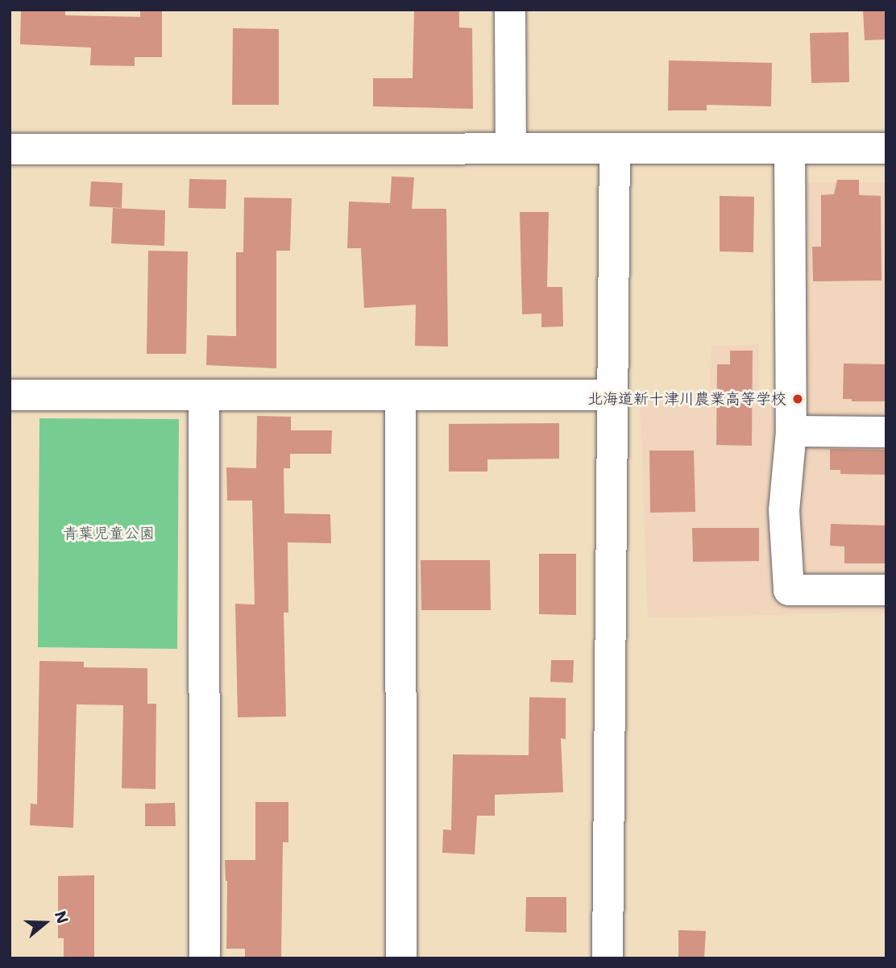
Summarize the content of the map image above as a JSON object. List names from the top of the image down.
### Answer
{
  "parks": ["青葉児童公園"],
  "places": ["北海道新十津川農業高等学校"],
  "north": "right"
}
